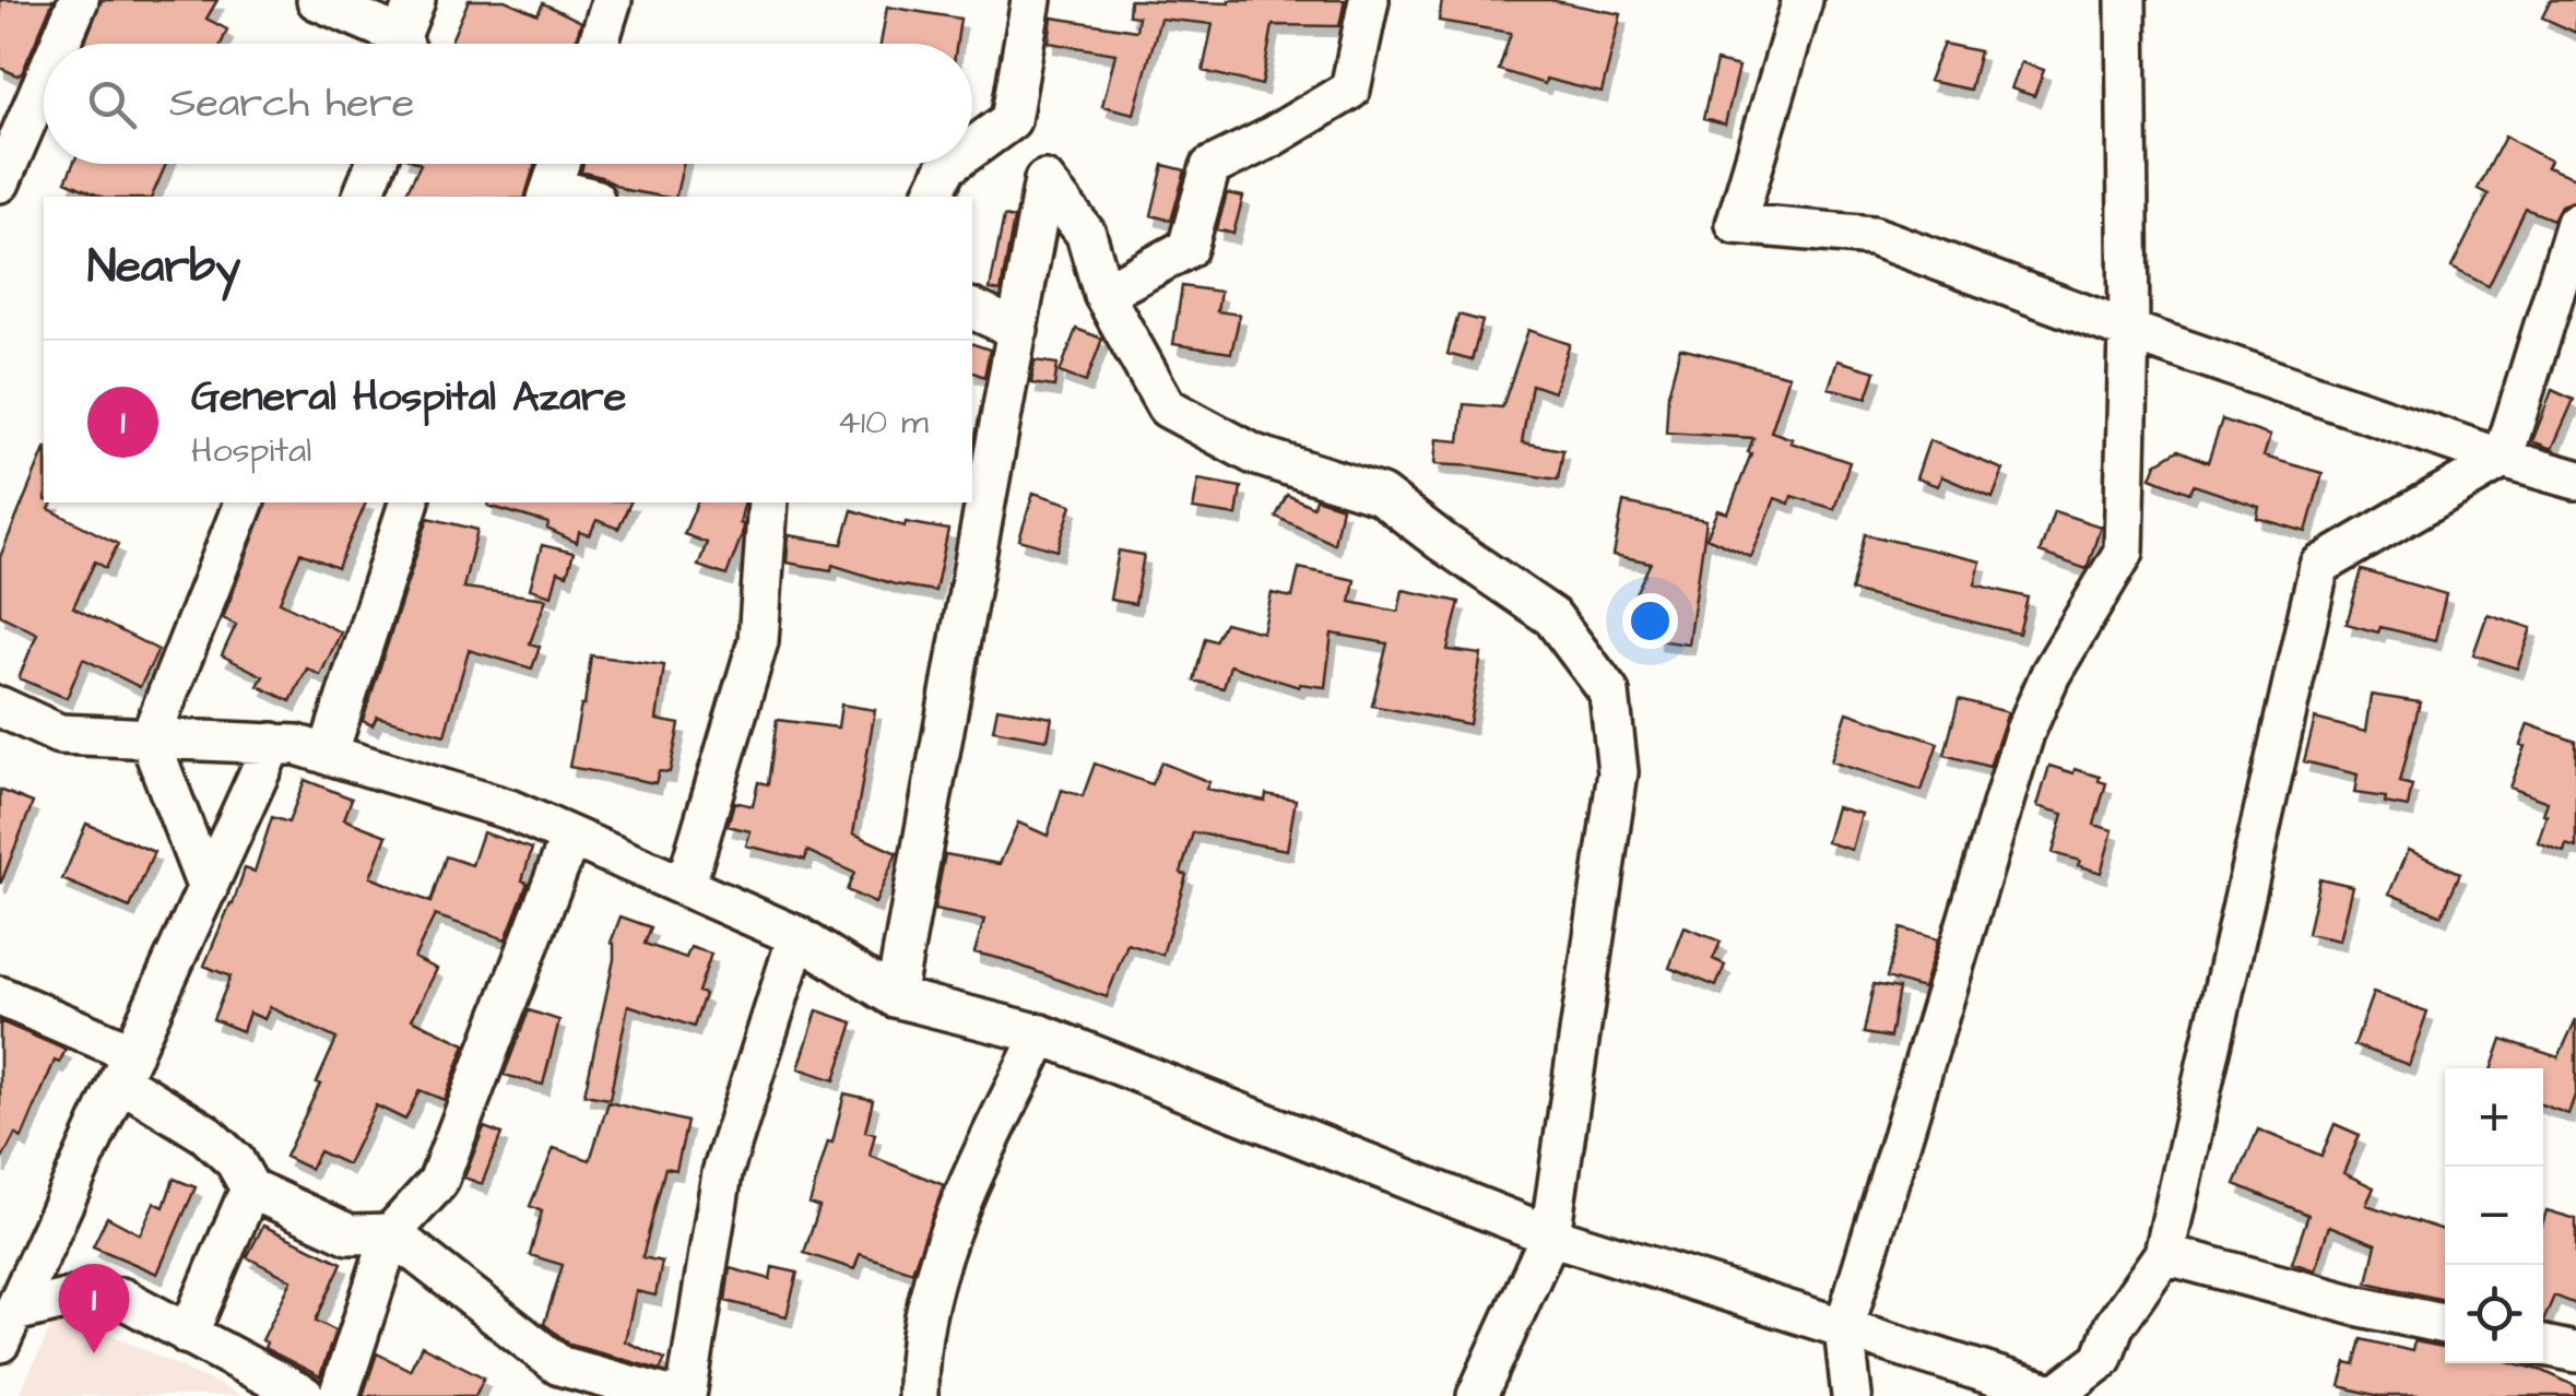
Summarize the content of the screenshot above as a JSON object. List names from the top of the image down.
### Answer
{
  "page": {
    "search": "Search here",
    "heading": "Nearby",
    "list": [
      {
        "mark": "1",
        "name": "General Hospital Azare",
        "note": "Hospital",
        "value": "410 m"
      }
    ],
    "map_buttons": ["+", "−"],
    "pins": "1"
  }
}
